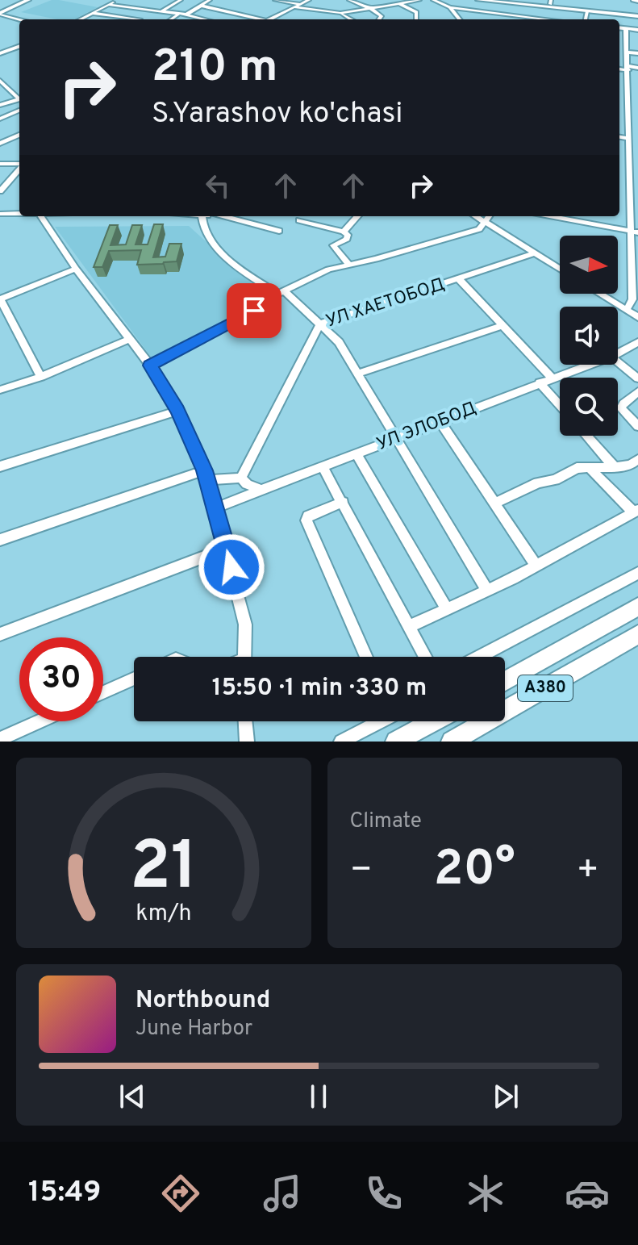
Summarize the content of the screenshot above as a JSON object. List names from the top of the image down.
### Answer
{
  "streets": {
    "highway": ["A380"],
    "street": ["УЛ ХАЕТОБОД", "УЛ ЭЛОБОД"]
  },
  "north": "right",
  "page": {
    "turn": ["210 m", "S.Yarashov ko'chasi"],
    "limit": "30",
    "trip": "15:50 · 1 min · 330 m",
    "tile": "Climate",
    "heat": ["−", "20°", "+"],
    "song": ["Northbound", "June Harbor"],
    "tabs": "15:49",
    "gauge": ["21", "km/h"]
  }
}
